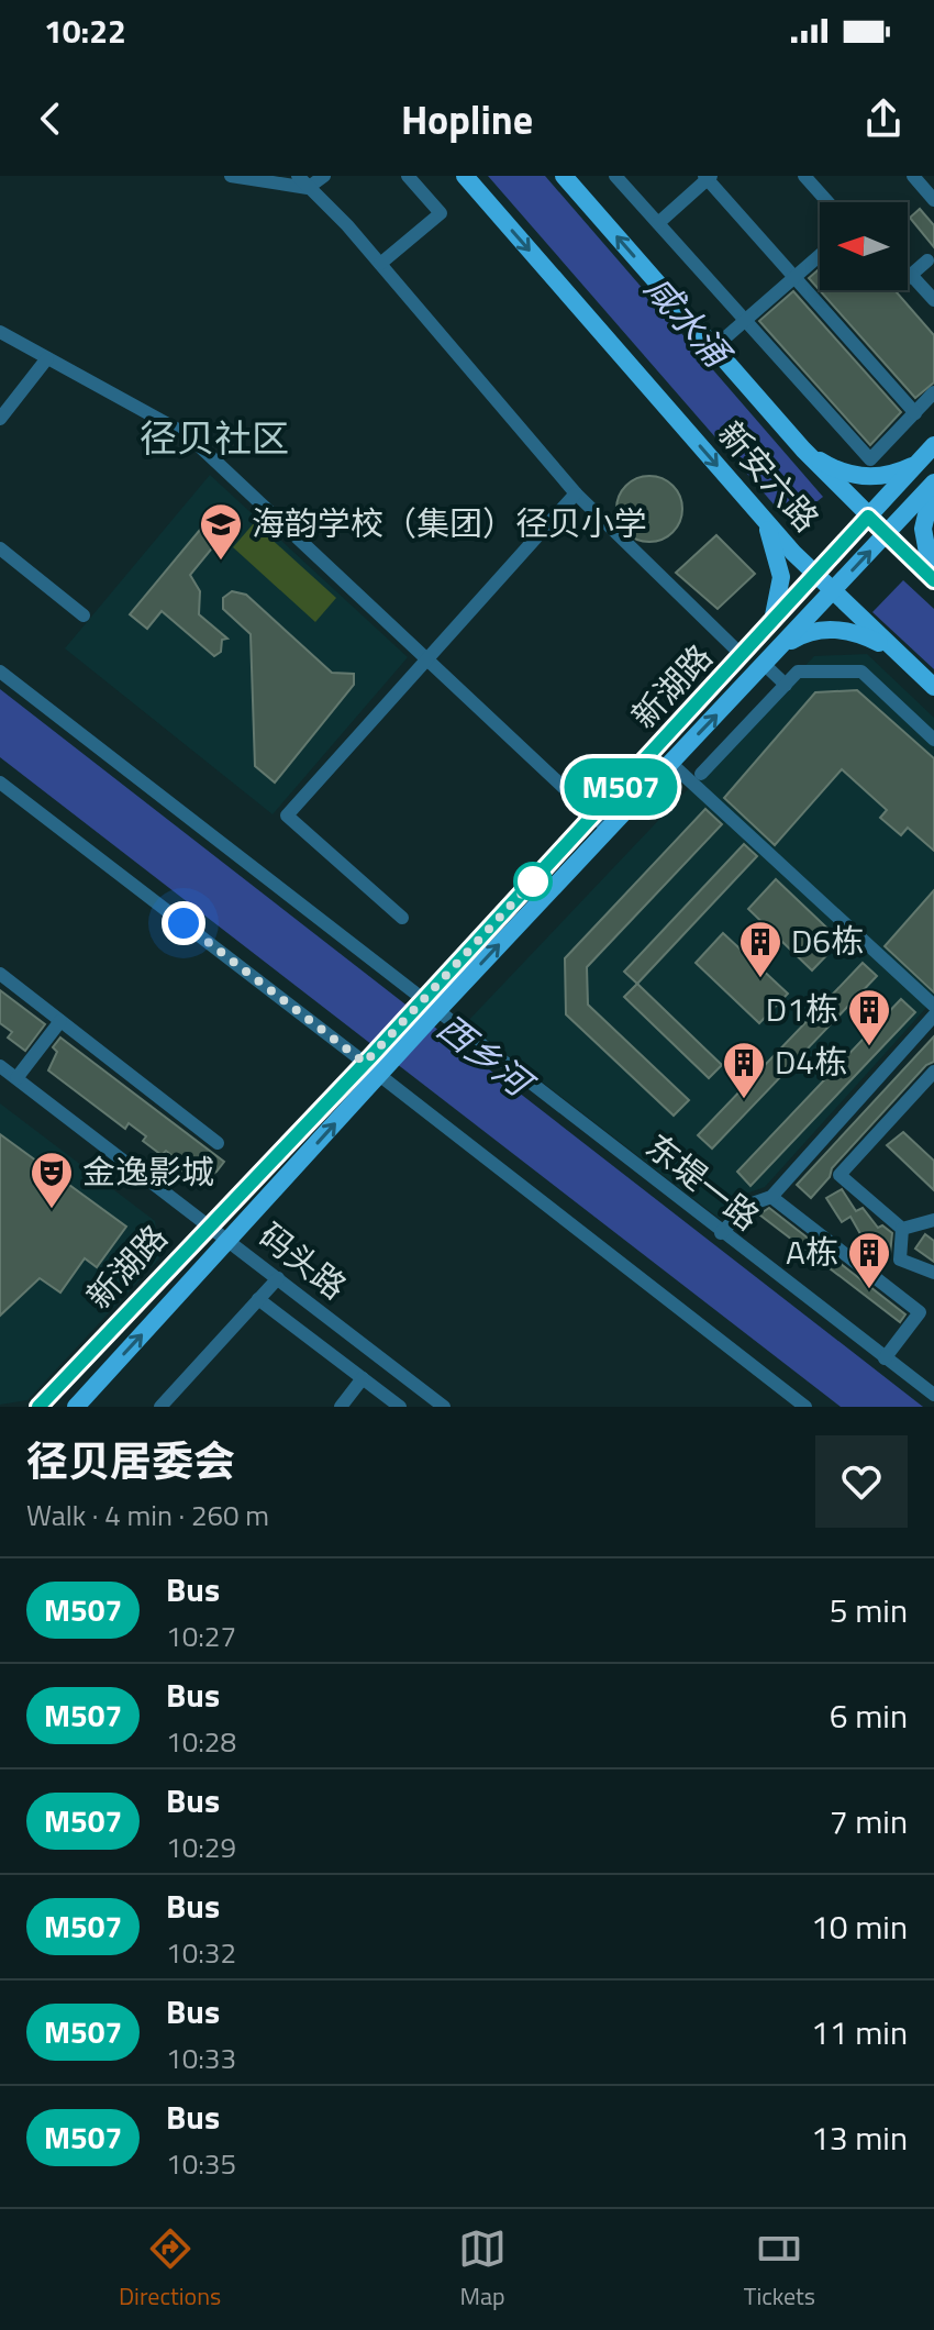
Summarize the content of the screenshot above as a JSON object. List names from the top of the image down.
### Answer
{
  "streets": {
    "main road": ["新安六路", "新湖路"],
    "street": ["东堤一路", "码头路"]
  },
  "crossings": [
    ["新安六路", "新湖路"],
    ["新湖路", "东堤一路"],
    ["新湖路", "码头路"]
  ],
  "districts": ["径贝社区"],
  "water": ["咸水涌", "西乡河"],
  "places": {
    "school or university": ["海韵学校（集团）径贝小学"],
    "building": [
      "D6栋",
      "D1栋",
      "D4栋",
      "A栋"
    ],
    "theatre": ["金逸影城"]
  },
  "lines": ["bus line M507"],
  "north": "left",
  "page": {
    "status": "10:22",
    "header": "Hopline",
    "on_map": "M507",
    "heading": ["径贝居委会", "Walk · 4 min · 260 m"],
    "list": [
      {
        "mark": "M507",
        "name": "Bus",
        "note": "10:27",
        "value": "5 min"
      },
      {
        "mark": "M507",
        "name": "Bus",
        "note": "10:28",
        "value": "6 min"
      },
      {
        "mark": "M507",
        "name": "Bus",
        "note": "10:29",
        "value": "7 min"
      },
      {
        "mark": "M507",
        "name": "Bus",
        "note": "10:32",
        "value": "10 min"
      },
      {
        "mark": "M507",
        "name": "Bus",
        "note": "10:33",
        "value": "11 min"
      },
      {
        "mark": "M507",
        "name": "Bus",
        "note": "10:35",
        "value": "13 min"
      }
    ],
    "tabs": ["Directions", "Map", "Tickets"]
  }
}
